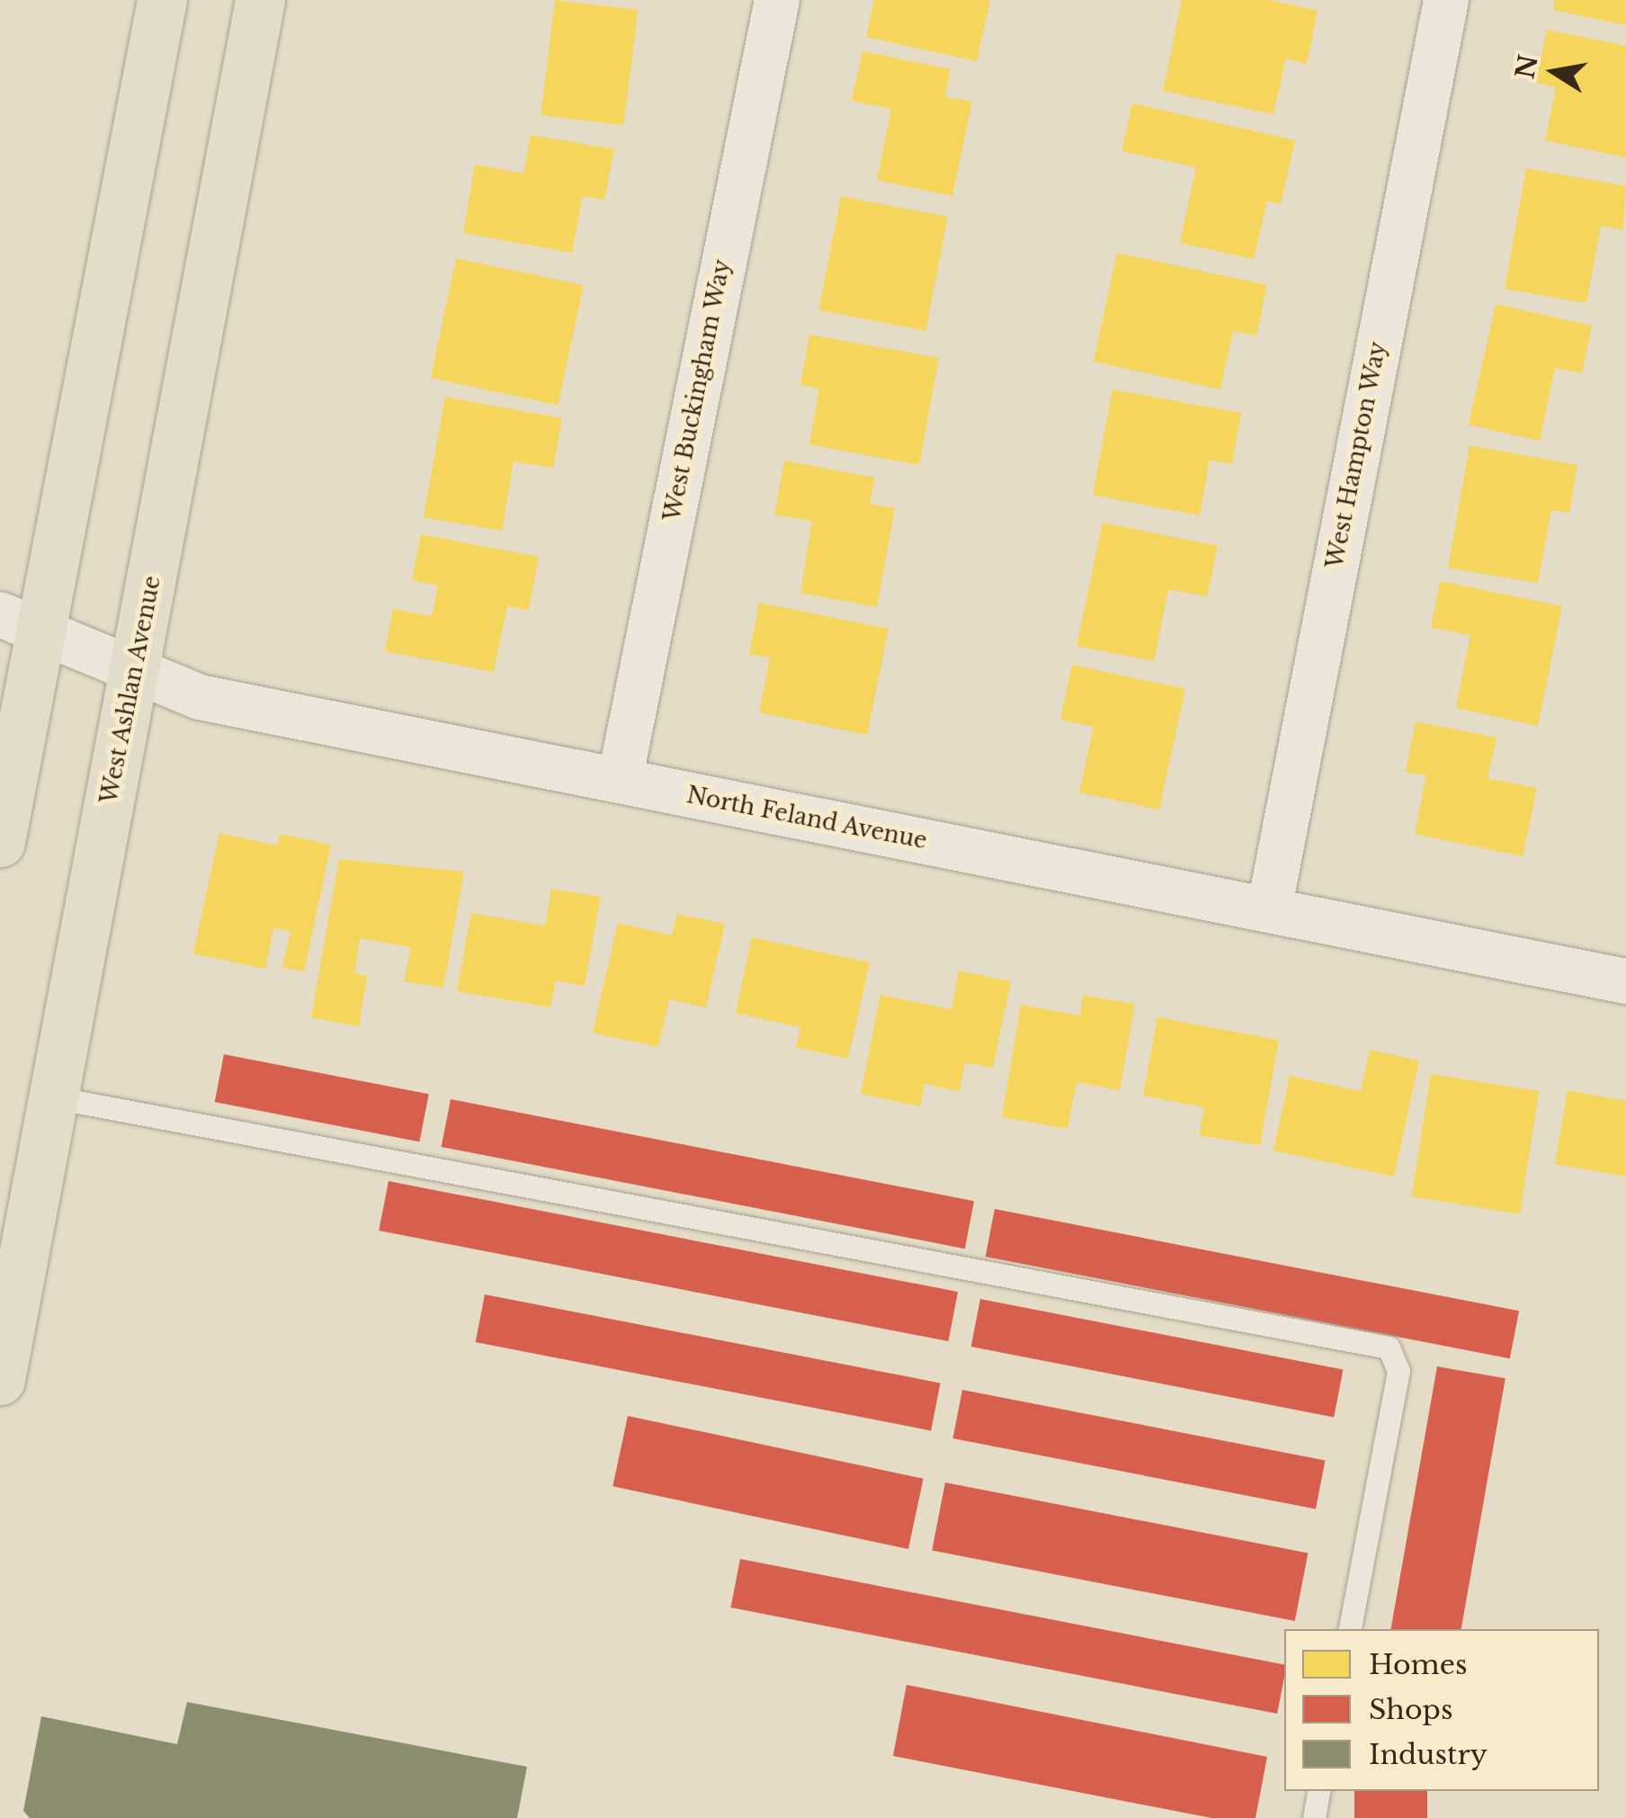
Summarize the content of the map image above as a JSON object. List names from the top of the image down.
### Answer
{
  "streets": {
    "main road": ["West Ashlan Avenue"],
    "street": ["West Buckingham Way", "West Hampton Way", "North Feland Avenue"]
  },
  "crossings": [
    ["West Buckingham Way", "North Feland Avenue"],
    ["West Hampton Way", "North Feland Avenue"],
    ["West Ashlan Avenue", "North Feland Avenue"]
  ],
  "legend": ["Homes", "Shops", "Industry"],
  "north": "left"
}
